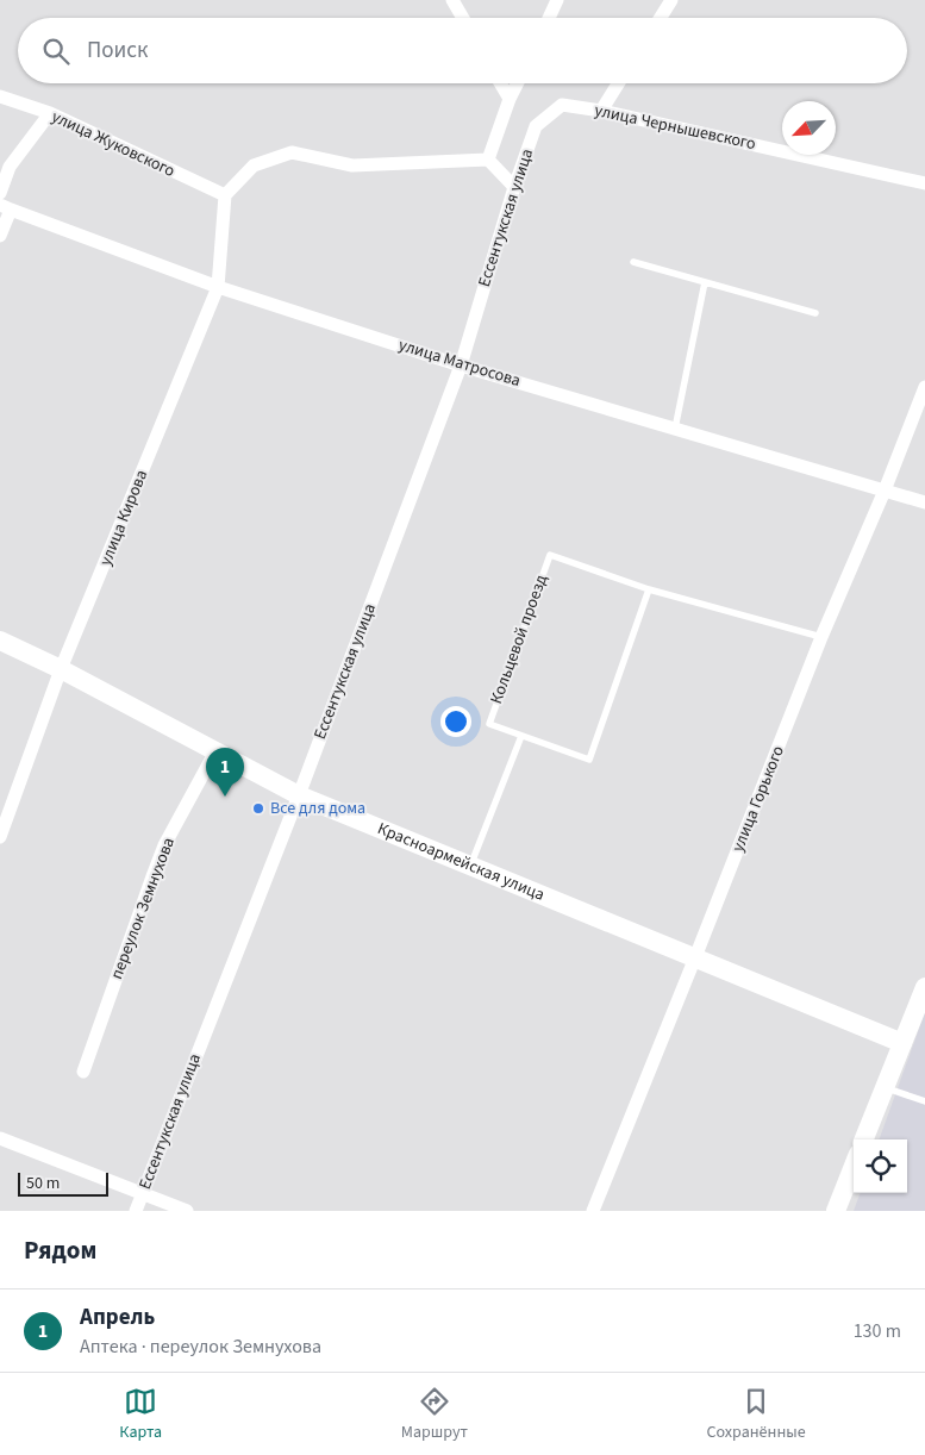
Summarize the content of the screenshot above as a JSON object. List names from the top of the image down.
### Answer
{
  "streets": {
    "street": [
      "улица Чернышевского",
      "улица Жуковского",
      "Ессентукская улица",
      "улица Матросова",
      "улица Кирова",
      "улица Горького",
      "Красноармейская улица",
      "переулок Земнухова"
    ],
    "lane": ["Кольцевой проезд"]
  },
  "crossings": [
    ["улица Чернышевского", "Ессентукская улица"],
    ["улица Жуковского", "улица Кирова"],
    ["Ессентукская улица", "улица Матросова"],
    ["Ессентукская улица", "Красноармейская улица"],
    ["улица Матросова", "улица Кирова"],
    ["улица Матросова", "улица Горького"],
    ["улица Кирова", "Красноармейская улица"],
    ["Кольцевой проезд", "улица Горького"],
    ["улица Горького", "Красноармейская улица"],
    ["Красноармейская улица", "переулок Земнухова"]
  ],
  "places": ["Все для дома"],
  "scale_bar": "50 m",
  "north": "bottom left",
  "page": {
    "search": "Поиск",
    "pins": "1",
    "scale": "50 m",
    "heading": "Рядом",
    "list": [
      {
        "mark": "1",
        "name": "Апрель",
        "note": "Аптека · переулок Земнухова",
        "value": "130 m"
      }
    ],
    "nav": ["Карта", "Маршрут", "Сохранённые"]
  }
}
